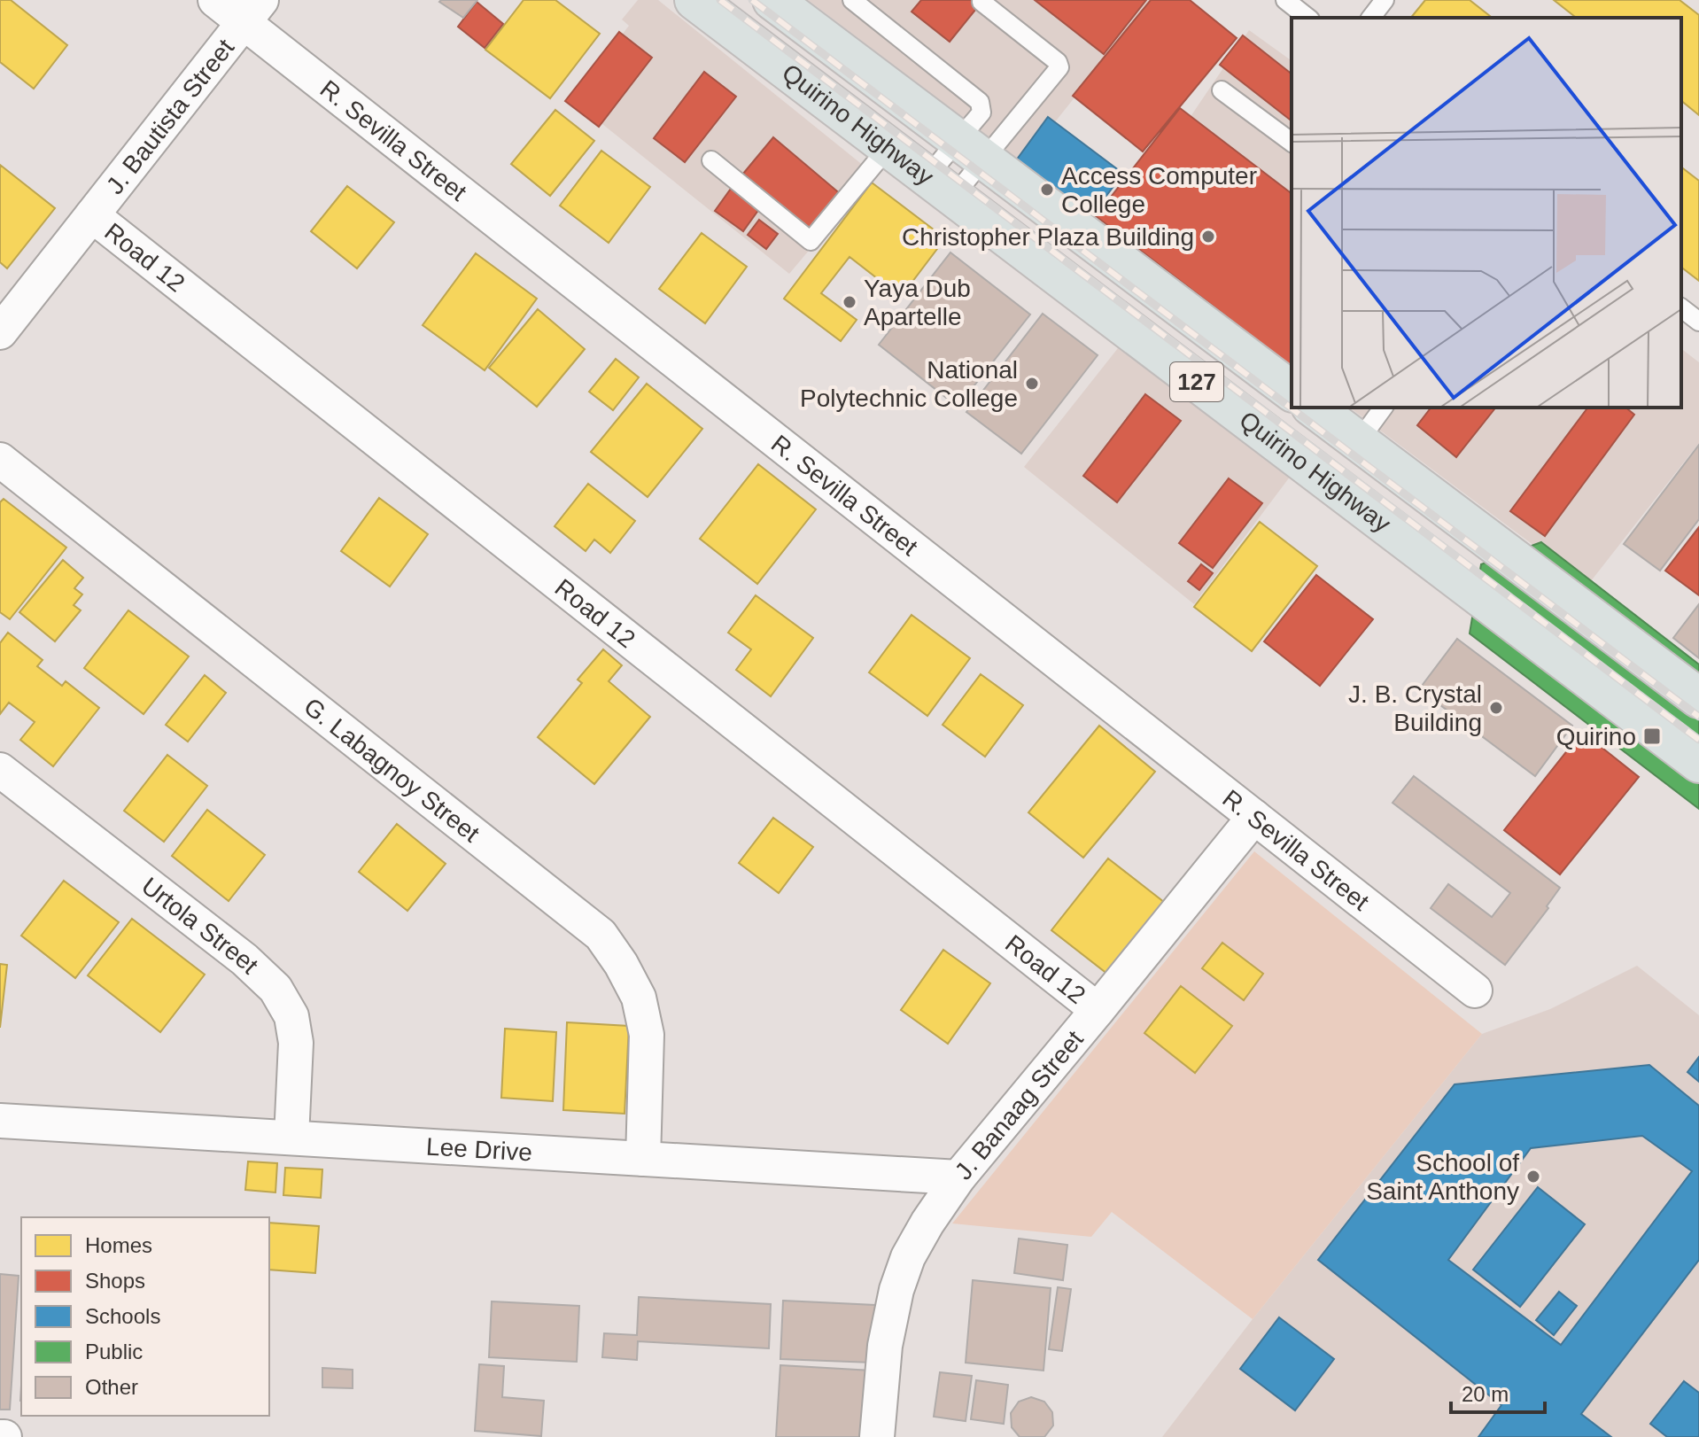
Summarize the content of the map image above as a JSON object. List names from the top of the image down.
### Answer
{
  "streets": {
    "main road": ["Quirino Highway", "127"],
    "street": [
      "J. Bautista Street",
      "R. Sevilla Street",
      "Road 12",
      "G. Labagnoy Street",
      "Urtola Street",
      "J. Banaag Street",
      "Lee Drive"
    ]
  },
  "crossings": [
    ["J. Bautista Street", "R. Sevilla Street"],
    ["J. Bautista Street", "Road 12"],
    ["R. Sevilla Street", "J. Banaag Street"],
    ["Road 12", "J. Banaag Street"],
    ["G. Labagnoy Street", "Lee Drive"],
    ["Urtola Street", "Lee Drive"],
    ["J. Banaag Street", "Lee Drive"]
  ],
  "places": {
    "other": [
      "Access Computer College",
      "Christopher Plaza Building",
      "Yaya Dub Apartelle",
      "National Polytechnic College",
      "J. B. Crystal Building",
      "School of Saint Anthony"
    ],
    "transit": ["Quirino"]
  },
  "legend": [
    "Homes",
    "Shops",
    "Schools",
    "Public",
    "Other"
  ],
  "scale_bar": "20 m"
}
